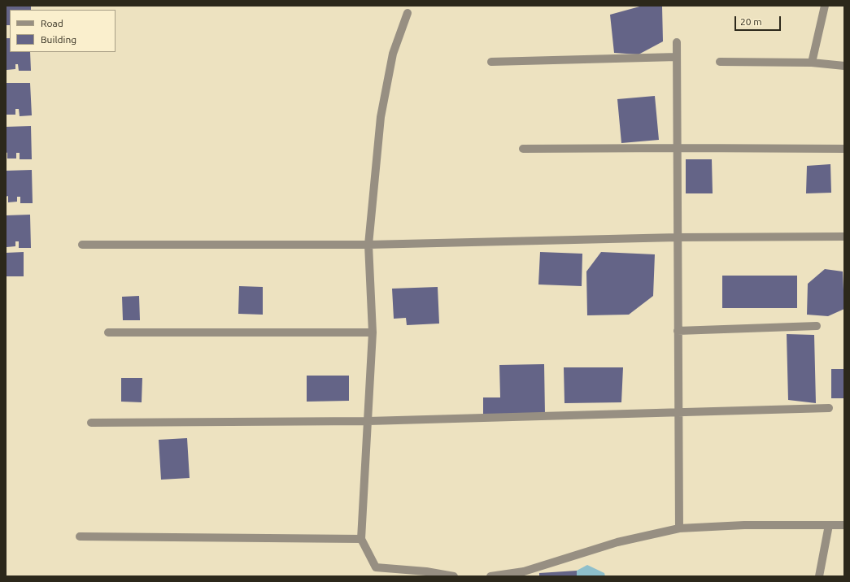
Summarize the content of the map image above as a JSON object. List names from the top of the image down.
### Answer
{
  "legend": ["Road", "Building"],
  "scale_bar": "20 m"
}
